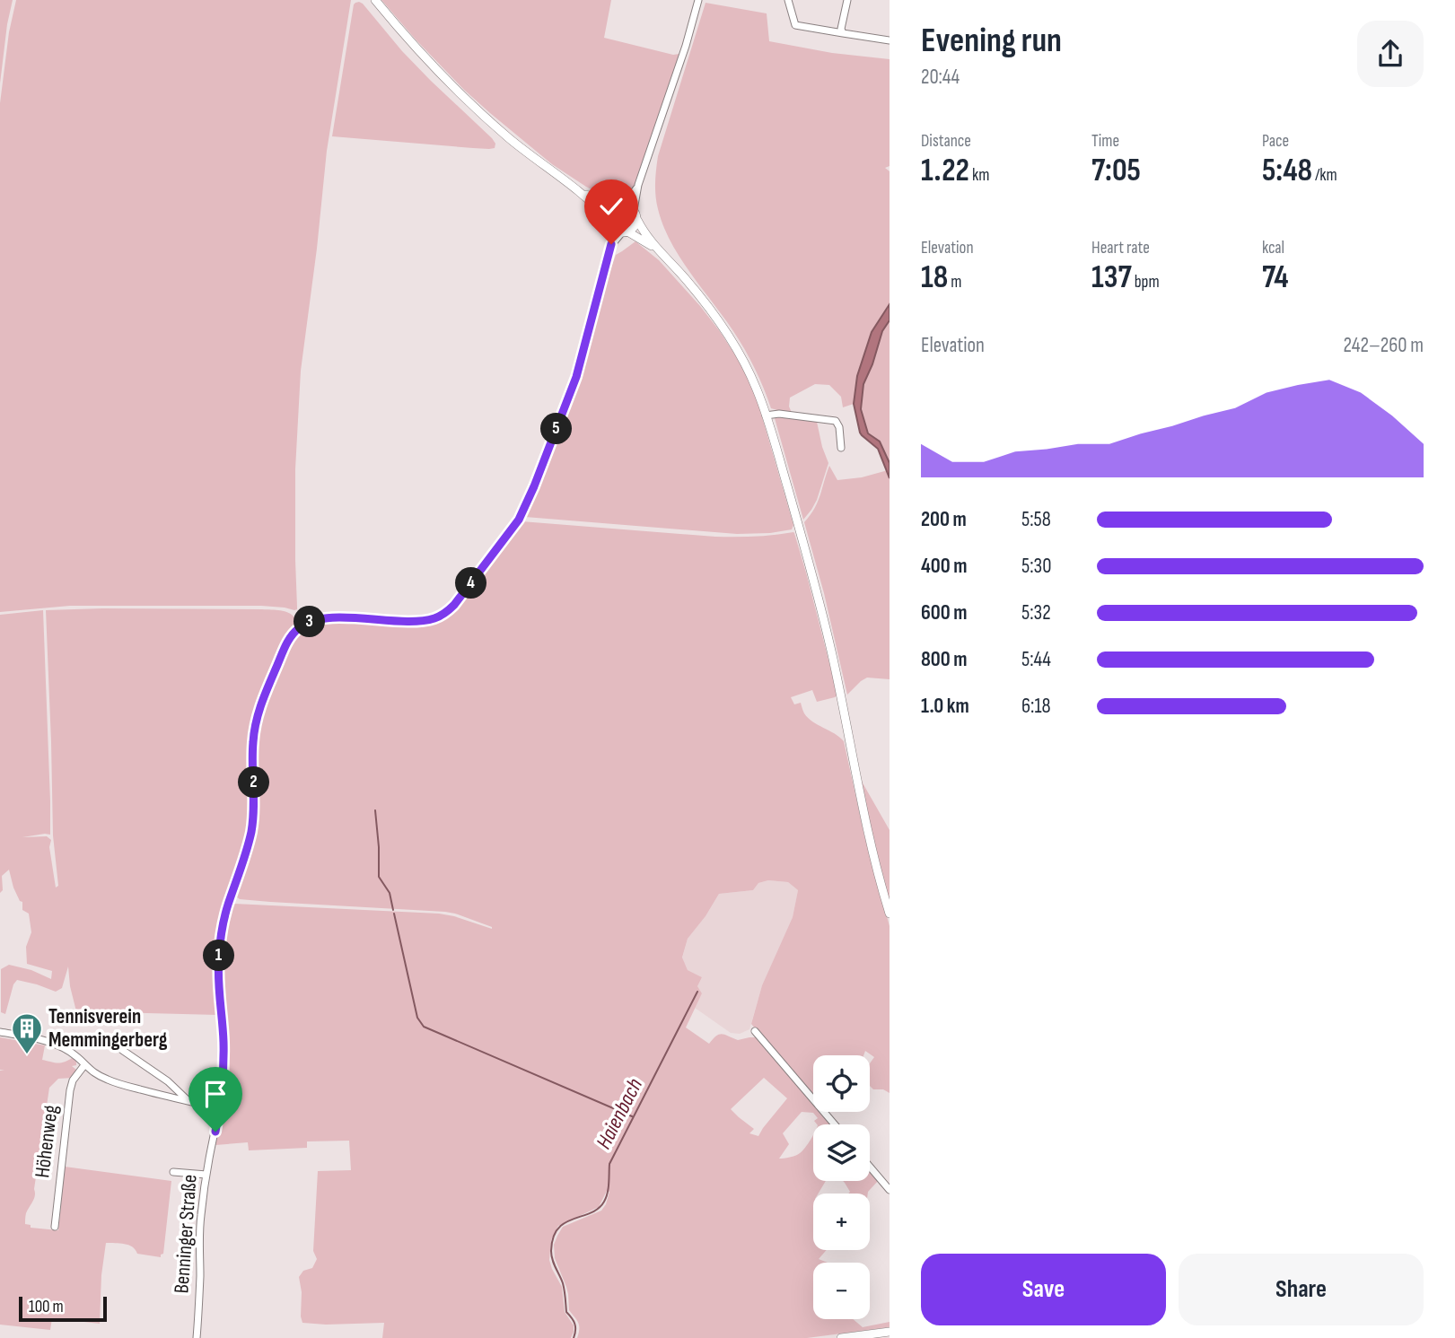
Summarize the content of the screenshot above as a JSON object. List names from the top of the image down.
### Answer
{
  "streets": {
    "street": ["Höhenweg", "Benninger Straße"]
  },
  "water": ["Haienbach"],
  "places": {
    "building": ["Tennisverein Memmingerberg"]
  },
  "scale_bar": "100 m",
  "page": {
    "heading": ["Evening run", "20:44"],
    "stats": [
      ["Distance", "1.22 km"],
      ["Time", "7:05"],
      ["Pace", "5:48 /km"],
      ["Elevation", "18 m"],
      ["Heart rate", "137 bpm"],
      ["kcal", "74"]
    ],
    "chart": ["Elevation", "242–260 m"],
    "pins": [
      "5",
      "4",
      "3",
      "2",
      "1"
    ],
    "list": [
      {
        "name": "200 m",
        "note": "5:58"
      },
      {
        "name": "400 m",
        "note": "5:30"
      },
      {
        "name": "600 m",
        "note": "5:32"
      },
      {
        "name": "800 m",
        "note": "5:44"
      },
      {
        "name": "1.0 km",
        "note": "6:18"
      }
    ],
    "map_buttons": ["+", "−"],
    "buttons": ["Save", "Share"],
    "scale": "100 m"
  }
}
